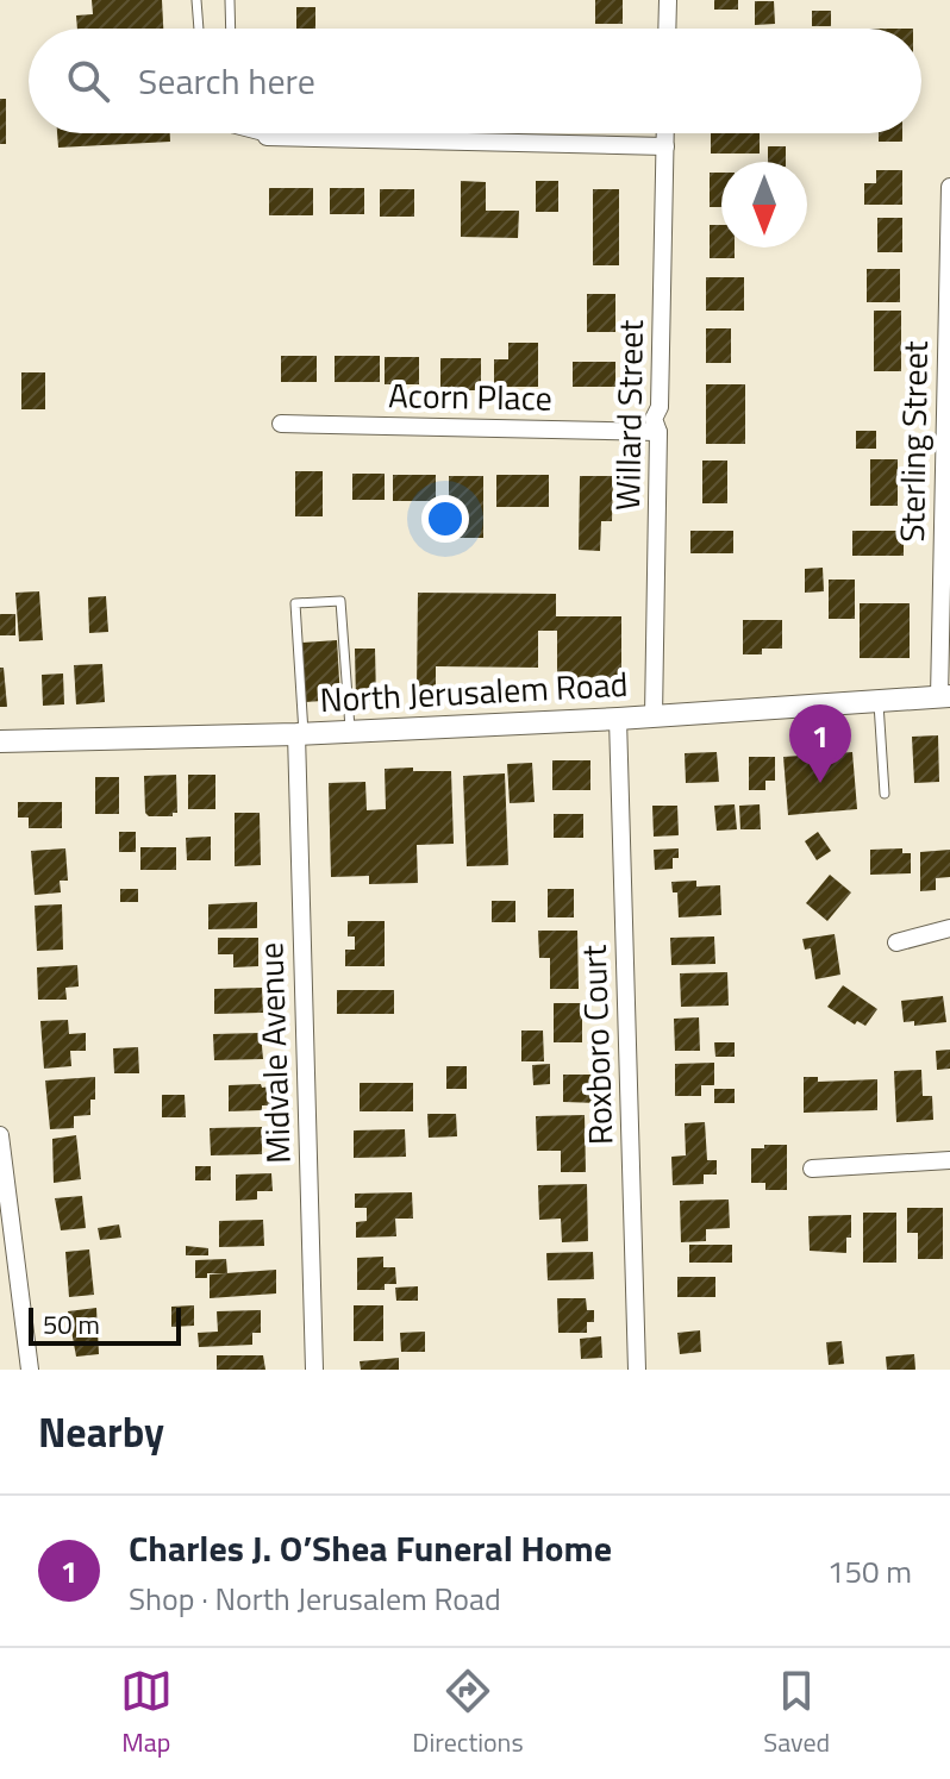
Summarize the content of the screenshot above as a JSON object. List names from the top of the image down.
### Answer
{
  "streets": {
    "main road": ["North Jerusalem Road"],
    "street": [
      "Acorn Place",
      "Willard Street",
      "Sterling Street",
      "Roxboro Court",
      "Midvale Avenue"
    ]
  },
  "crossings": [
    ["Acorn Place", "Willard Street"],
    ["Willard Street", "North Jerusalem Road"],
    ["Sterling Street", "North Jerusalem Road"],
    ["North Jerusalem Road", "Roxboro Court"],
    ["North Jerusalem Road", "Midvale Avenue"]
  ],
  "scale_bar": "50 m",
  "north": "bottom",
  "page": {
    "search": "Search here",
    "pins": "1",
    "scale": "50 m",
    "heading": "Nearby",
    "list": [
      {
        "mark": "1",
        "name": "Charles J. O’Shea Funeral Home",
        "note": "Shop · North Jerusalem Road",
        "value": "150 m"
      }
    ],
    "nav": ["Map", "Directions", "Saved"]
  }
}
